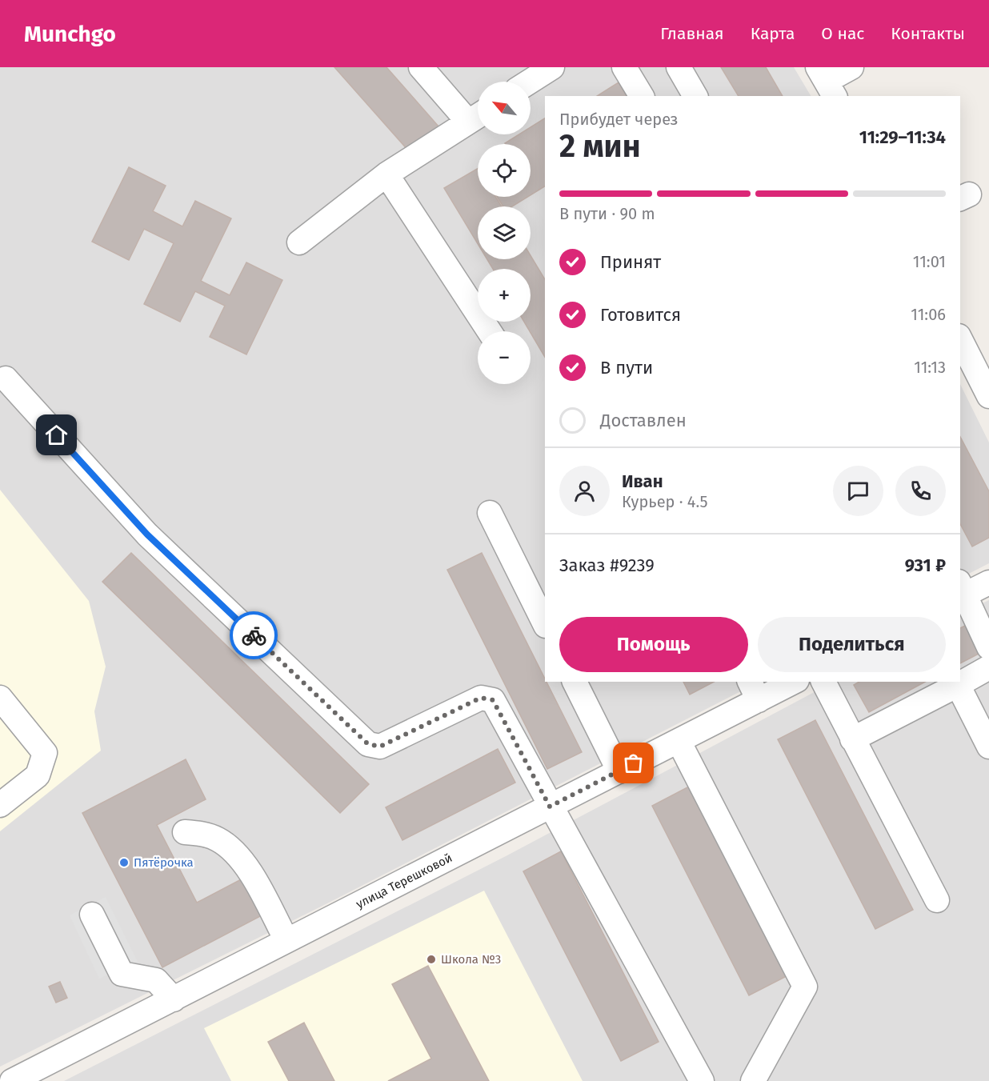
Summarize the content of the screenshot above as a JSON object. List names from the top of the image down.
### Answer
{
  "streets": {
    "street": ["улица Терешковой"]
  },
  "places": ["Пятёрочка", "Школа №3"],
  "north": "top left",
  "page": {
    "header": "Munchgo",
    "nav": [
      "Главная",
      "Карта",
      "О нас",
      "Контакты"
    ],
    "map_buttons": ["+", "−"],
    "heading": ["2 мин", "Прибудет через", "11:29–11:34"],
    "panel": [
      "Иван",
      "Курьер · 4.5",
      "Заказ #9239",
      "931 ₽"
    ],
    "bar": "В пути · 90 m",
    "list": [
      ["Принят", "11:01"],
      ["Готовится", "11:06"],
      ["В пути", "11:13"],
      "Доставлен"
    ],
    "buttons": ["Помощь", "Поделиться"]
  }
}
